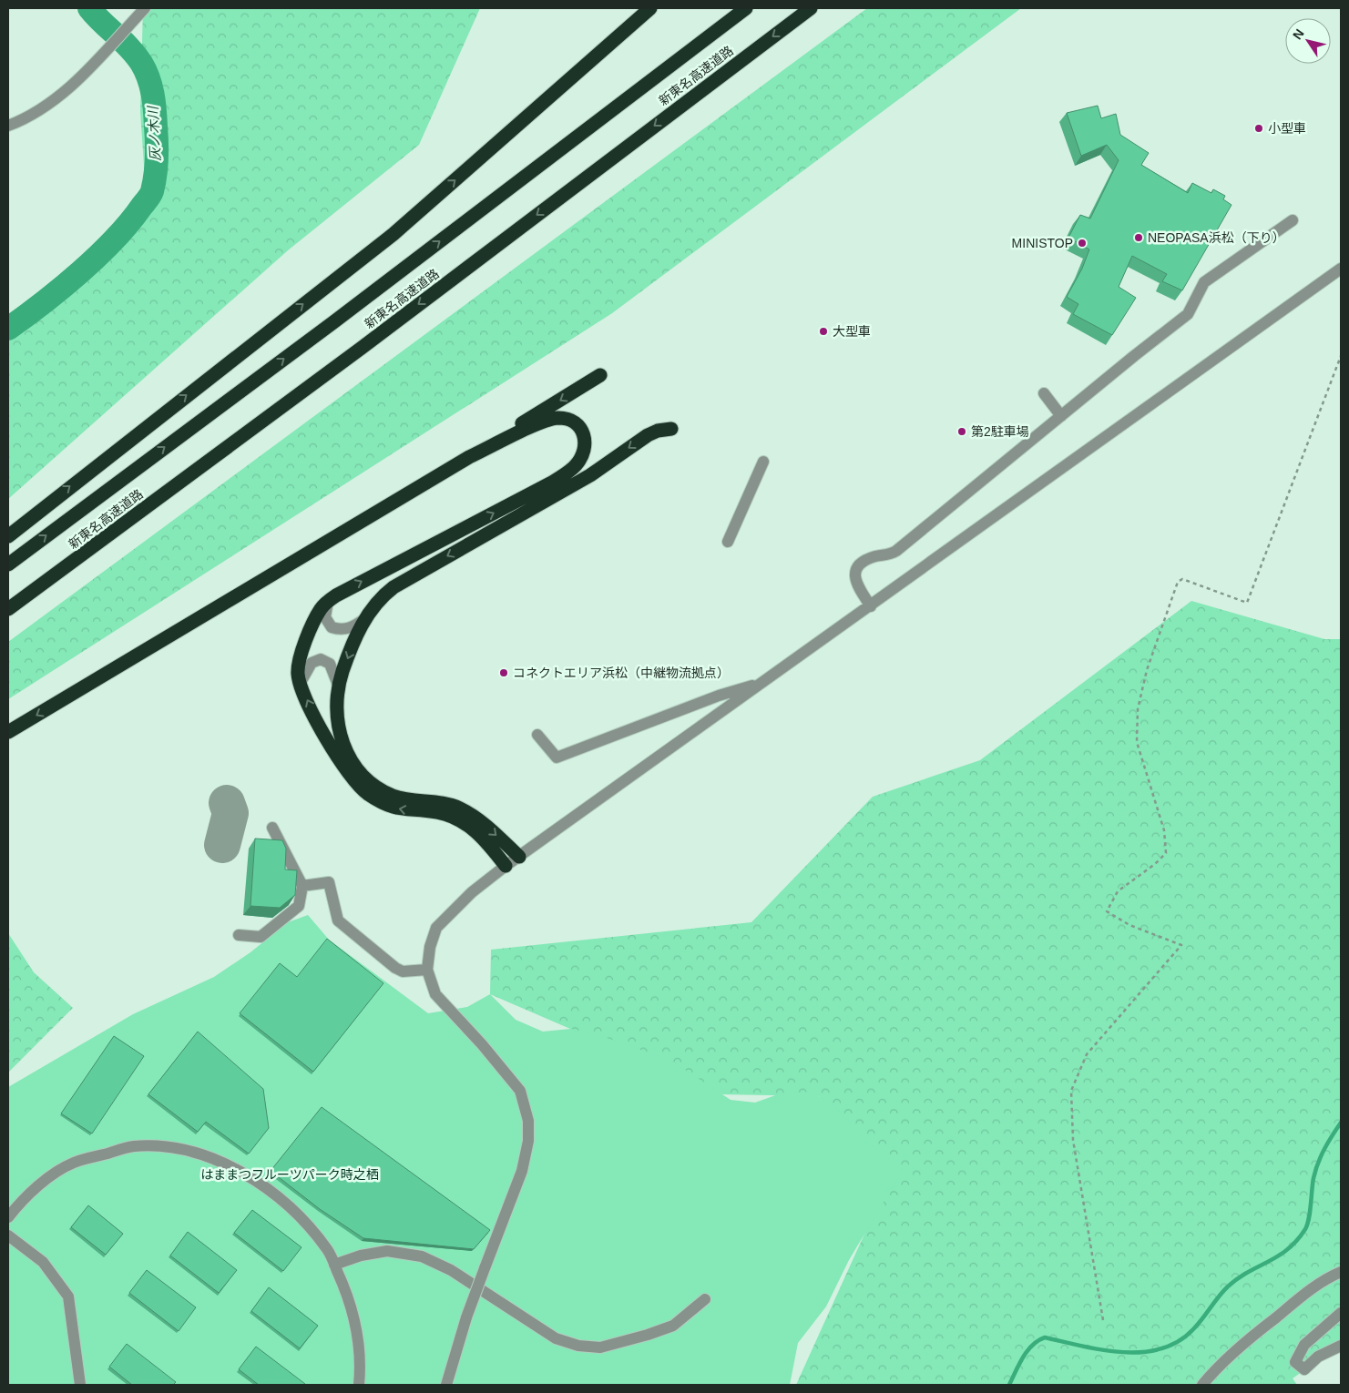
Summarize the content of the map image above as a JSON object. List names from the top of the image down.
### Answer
{
  "streets": {
    "highway": ["新東名高速道路"]
  },
  "water": ["灰ノ木川"],
  "parks": ["はままつフルーツパーク時之栖"],
  "places": [
    "小型車",
    "NEOPASA浜松（下り）",
    "MINISTOP",
    "大型車",
    "第2駐車場",
    "コネクトエリア浜松（中継物流拠点）"
  ],
  "north": "top left"
}
